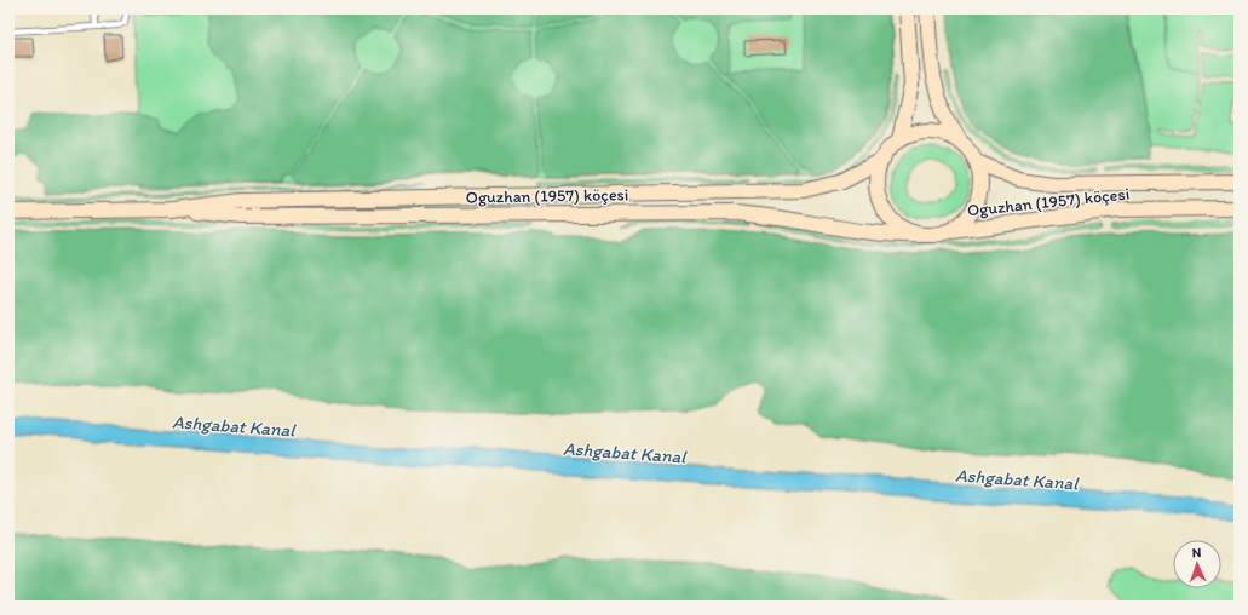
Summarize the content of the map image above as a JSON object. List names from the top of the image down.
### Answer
{
  "streets": {
    "main road": ["Oguzhan (1957) köçesi"]
  },
  "water": ["Ashgabat Kanal"],
  "north": "top"
}
